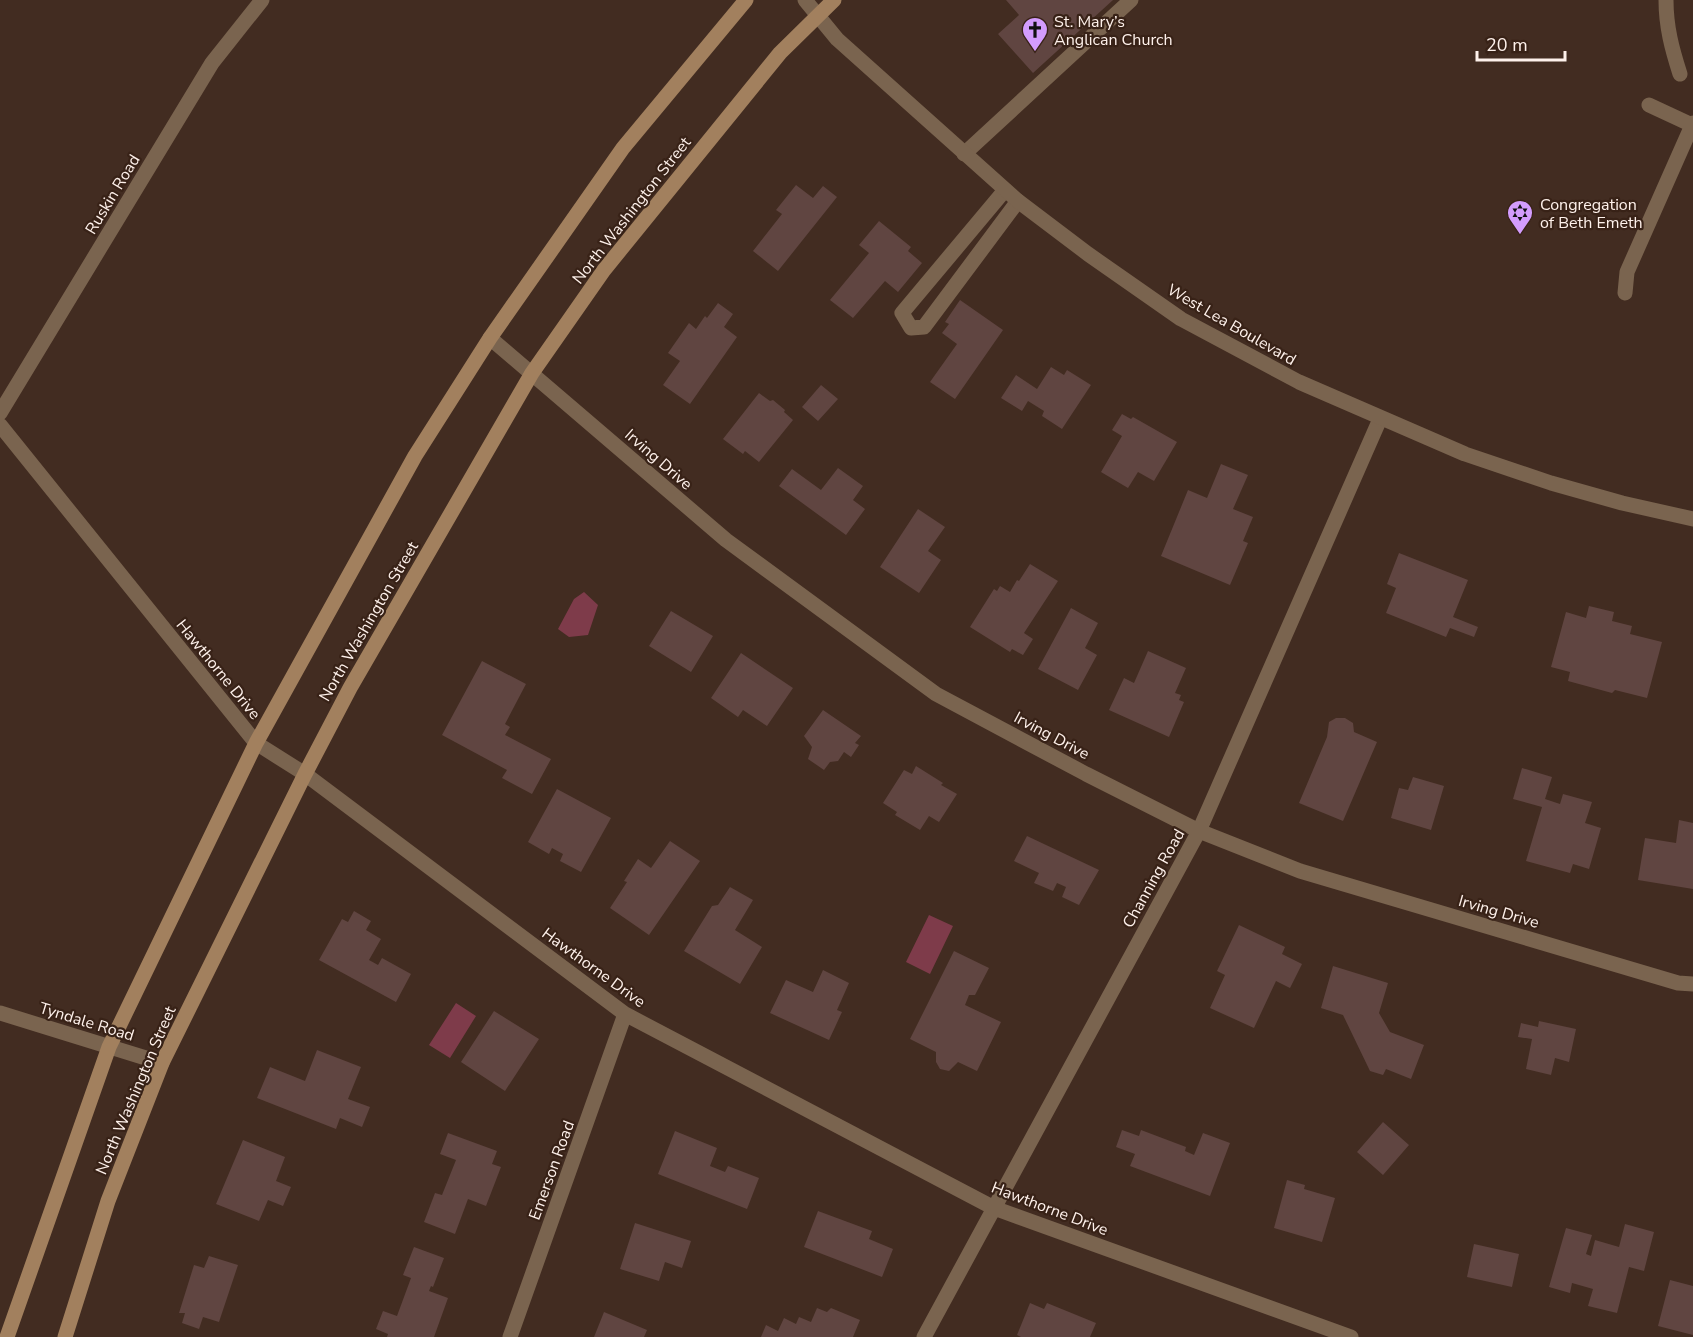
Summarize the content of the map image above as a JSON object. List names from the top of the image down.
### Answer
{
  "streets": {
    "main road": ["North Washington Street"],
    "street": [
      "Ruskin Road",
      "West Lea Boulevard",
      "Irving Drive",
      "Hawthorne Drive",
      "Channing Road",
      "Tyndale Road",
      "Emerson Road"
    ]
  },
  "crossings": [
    ["North Washington Street", "West Lea Boulevard"],
    ["North Washington Street", "Irving Drive"],
    ["North Washington Street", "Hawthorne Drive"],
    ["North Washington Street", "Tyndale Road"],
    ["West Lea Boulevard", "Channing Road"],
    ["Irving Drive", "Channing Road"],
    ["Hawthorne Drive", "Channing Road"],
    ["Hawthorne Drive", "Emerson Road"]
  ],
  "places": {
    "church": ["St. Mary’s Anglican Church"],
    "synagogue": ["Congregation of Beth Emeth"]
  },
  "scale_bar": "20 m"
}
